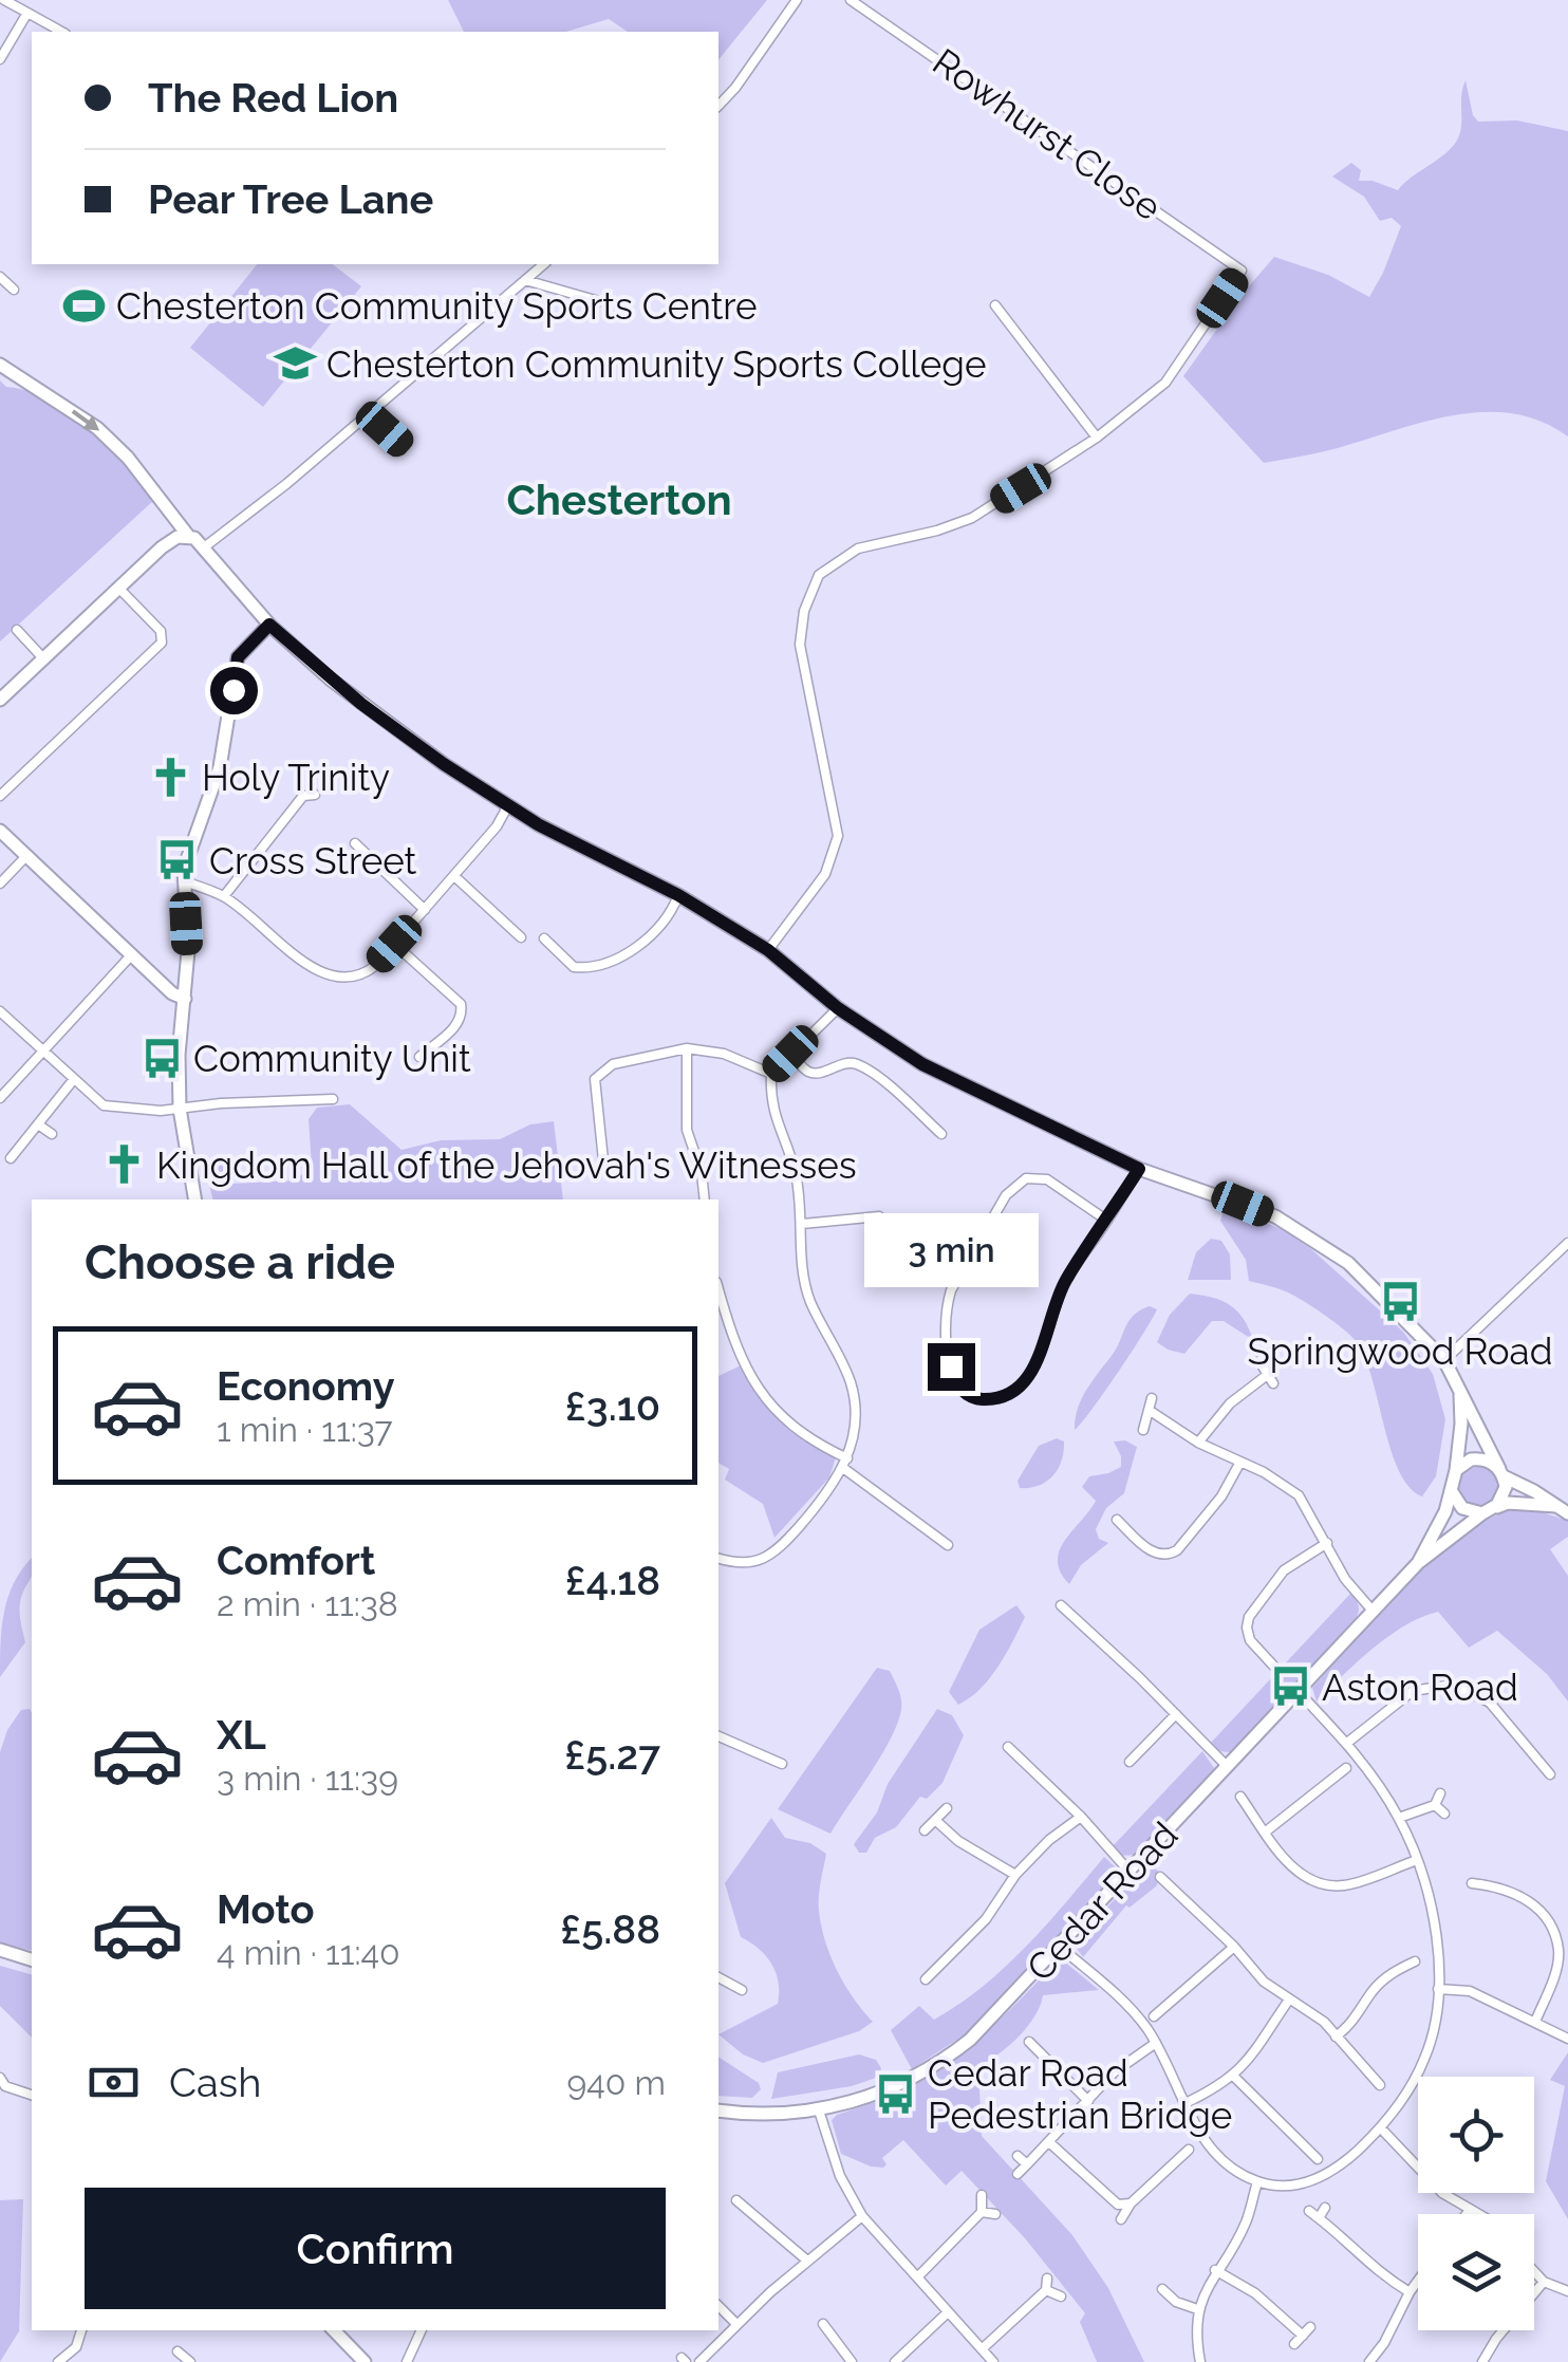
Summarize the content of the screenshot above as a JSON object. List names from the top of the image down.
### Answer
{
  "streets": {
    "street": ["Rowhurst Close", "Cedar Road"]
  },
  "districts": ["Chesterton"],
  "places": {
    "sports": ["Chesterton Community Sports Centre"],
    "school or university": ["Chesterton Community Sports College"],
    "church": ["Holy Trinity", "Kingdom Hall of the Jehovah's Witnesses"],
    "bus stop": [
      "Cross Street",
      "Community Unit",
      "Springwood Road",
      "Aston Road",
      "Cedar Road Pedestrian Bridge"
    ]
  },
  "page": {
    "banner": ["The Red Lion", "Pear Tree Lane"],
    "heading": "Choose a ride",
    "bubble": "3 min",
    "list": [
      {
        "name": "Economy",
        "note": "1 min · 11:37",
        "value": "£3.10"
      },
      {
        "name": "Comfort",
        "note": "2 min · 11:38",
        "value": "£4.18"
      },
      {
        "name": "XL",
        "note": "3 min · 11:39",
        "value": "£5.27"
      },
      {
        "name": "Moto",
        "note": "4 min · 11:40",
        "value": "£5.88"
      }
    ],
    "pay": ["Cash", "940 m"],
    "buttons": "Confirm"
  }
}
